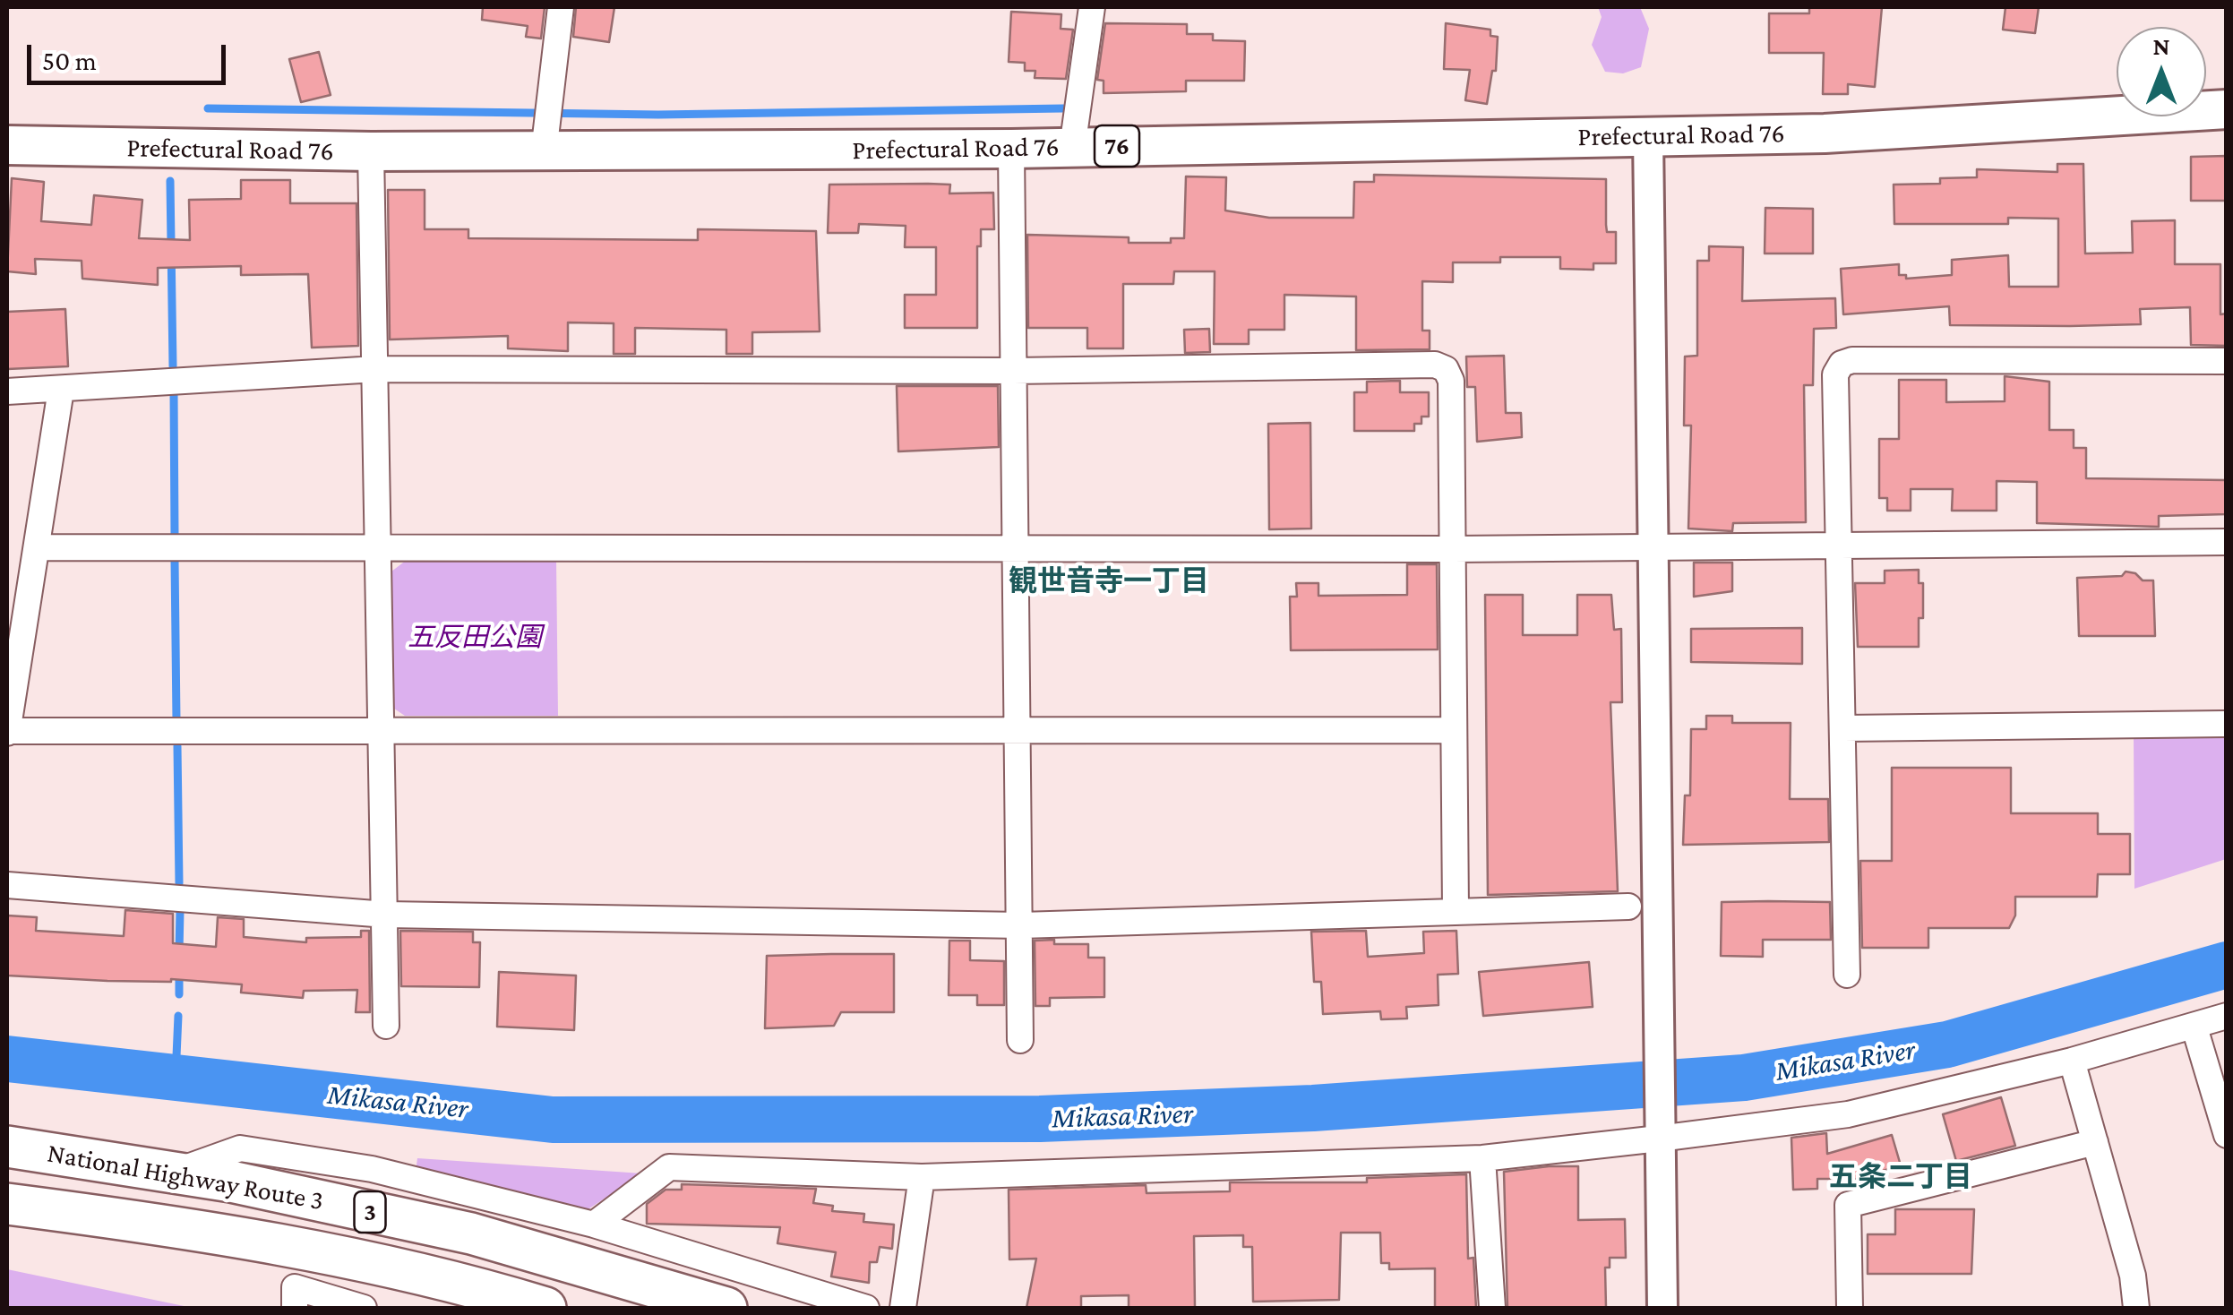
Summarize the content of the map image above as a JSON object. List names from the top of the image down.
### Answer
{
  "streets": {
    "highway": ["National Highway Route 3", "3"],
    "main road": ["Prefectural Road 76", "76"]
  },
  "districts": ["観世音寺一丁目", "五条二丁目"],
  "water": ["Mikasa River"],
  "parks": ["五反田公園"],
  "scale_bar": "50 m",
  "north": "top"
}
